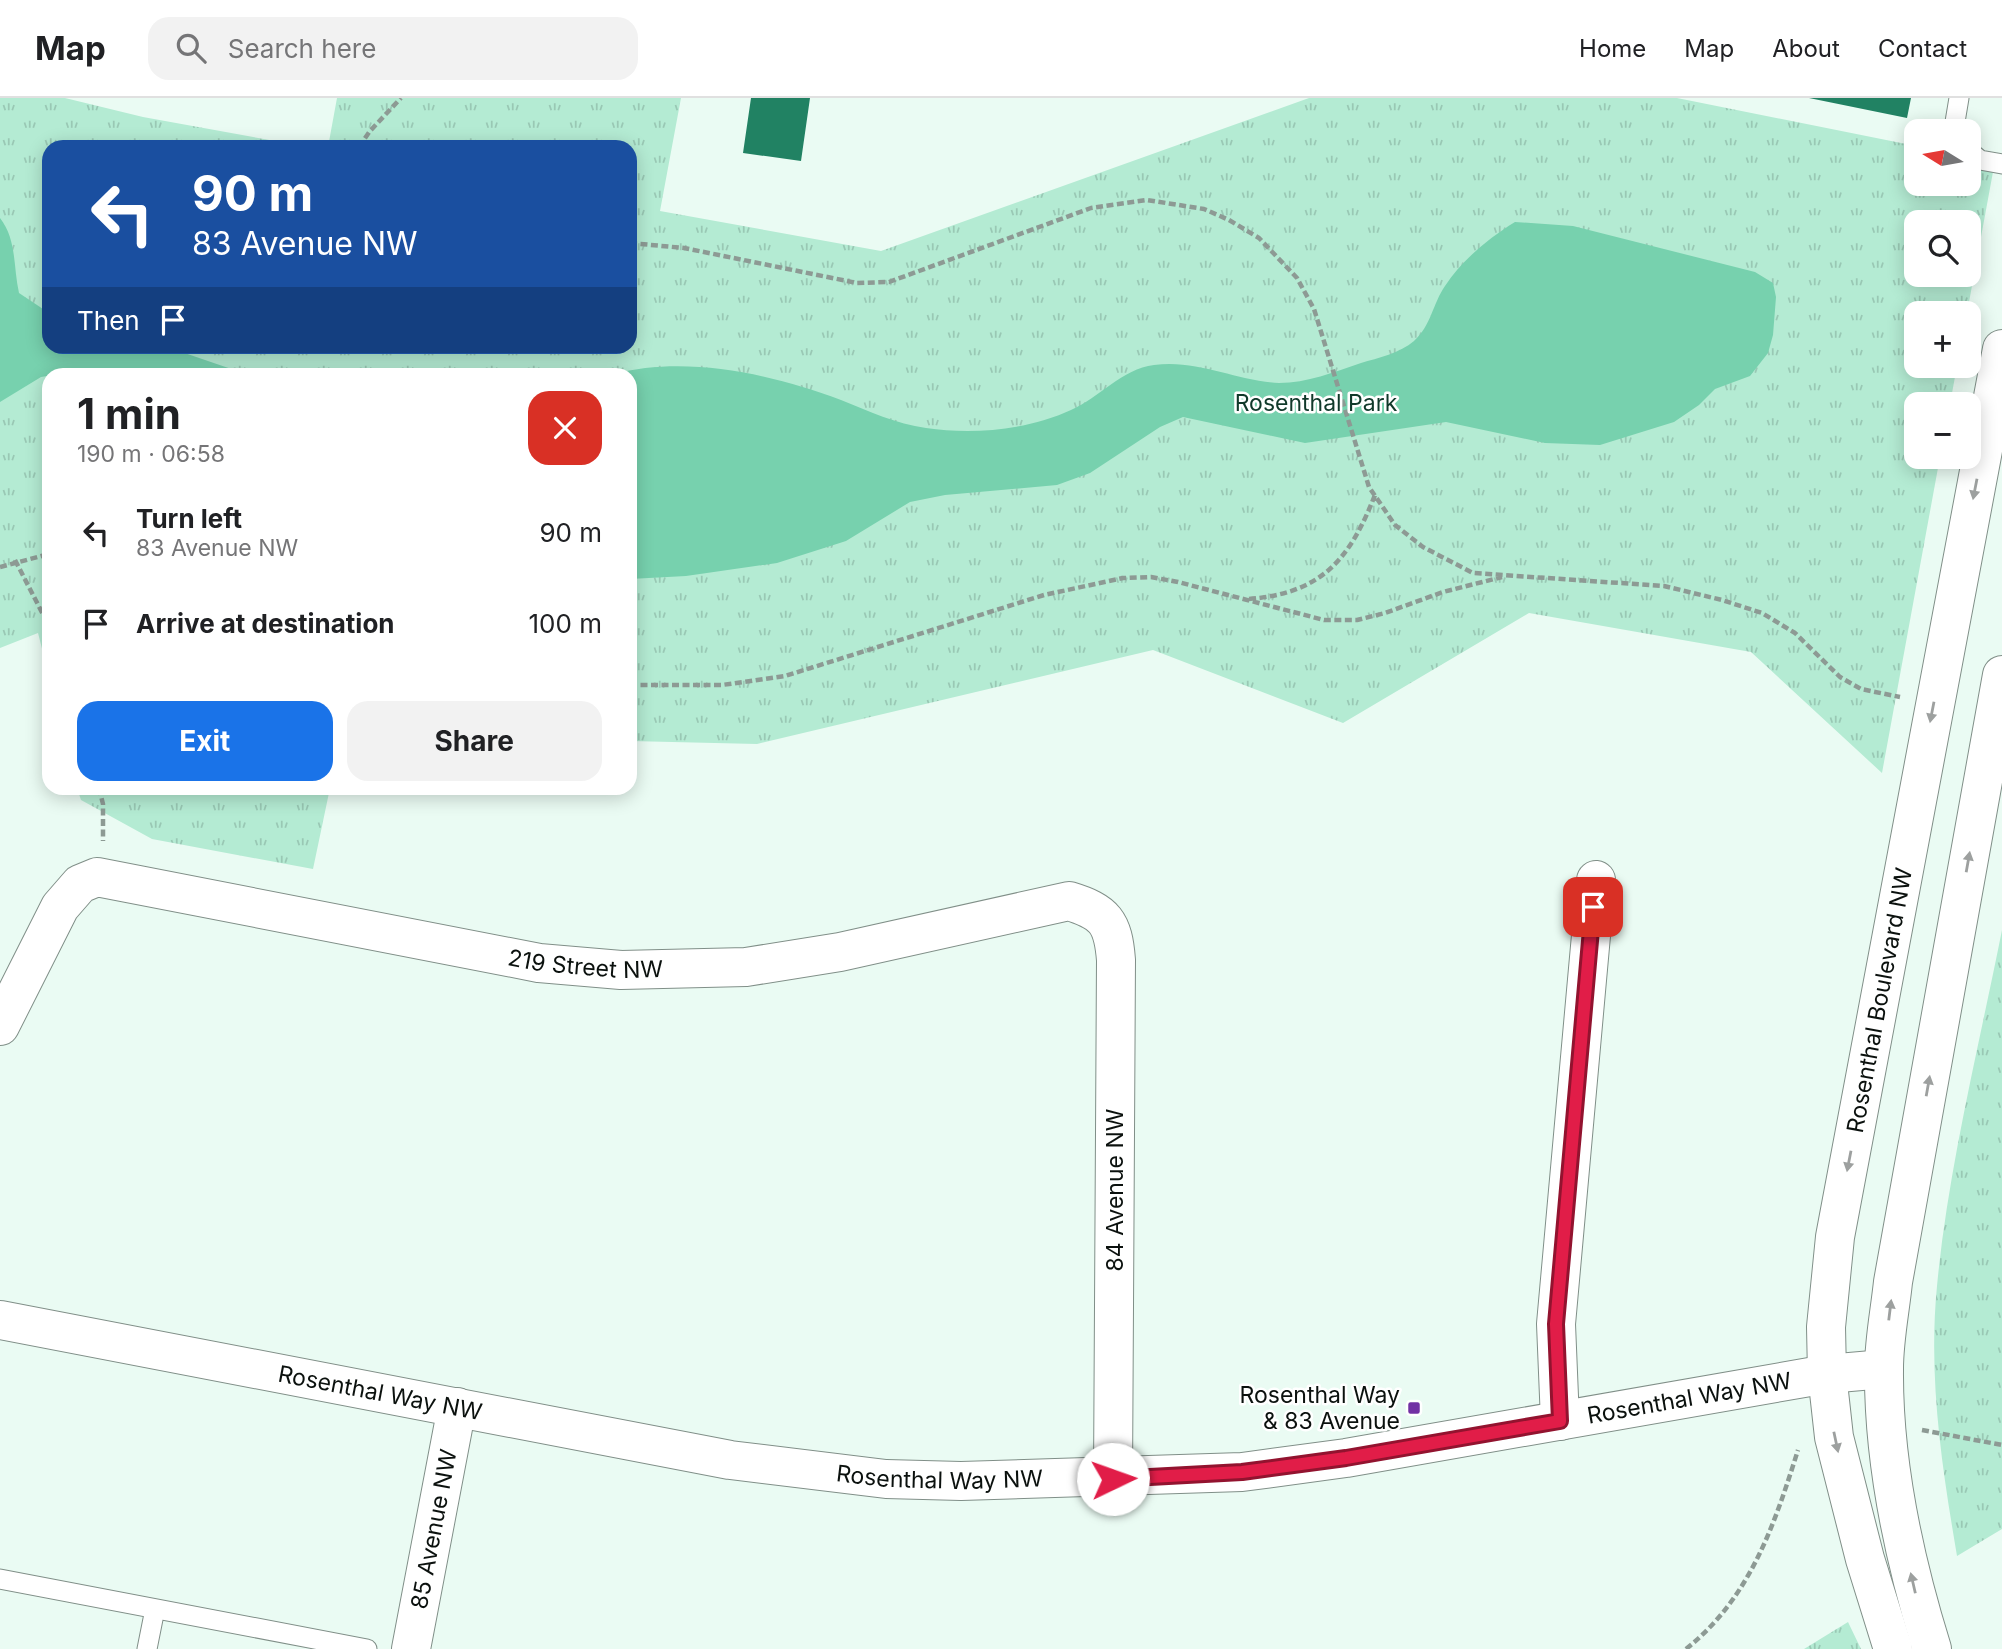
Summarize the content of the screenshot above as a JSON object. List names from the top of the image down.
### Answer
{
  "streets": {
    "street": [
      "219 Street NW",
      "Rosenthal Boulevard NW",
      "84 Avenue NW",
      "Rosenthal Way NW",
      "85 Avenue NW"
    ]
  },
  "crossings": [
    ["219 Street NW", "84 Avenue NW"],
    ["Rosenthal Boulevard NW", "Rosenthal Way NW"],
    ["84 Avenue NW", "Rosenthal Way NW"],
    ["Rosenthal Way NW", "85 Avenue NW"]
  ],
  "parks": ["Rosenthal Park"],
  "places": {
    "transit": ["Rosenthal Way & 83 Avenue"]
  },
  "north": "left",
  "page": {
    "header": "Map",
    "search": "Search here",
    "nav": [
      "Home",
      "Map",
      "About",
      "Contact"
    ],
    "map_buttons": ["+", "−"],
    "turn": ["90 m", "83 Avenue NW"],
    "then": "Then",
    "heading": ["1 min", "190 m · 06:58"],
    "list": [
      {
        "name": "Turn left",
        "note": "83 Avenue NW",
        "value": "90 m"
      },
      {
        "name": "Arrive at destination",
        "value": "100 m"
      }
    ],
    "buttons": ["Exit", "Share"]
  }
}
